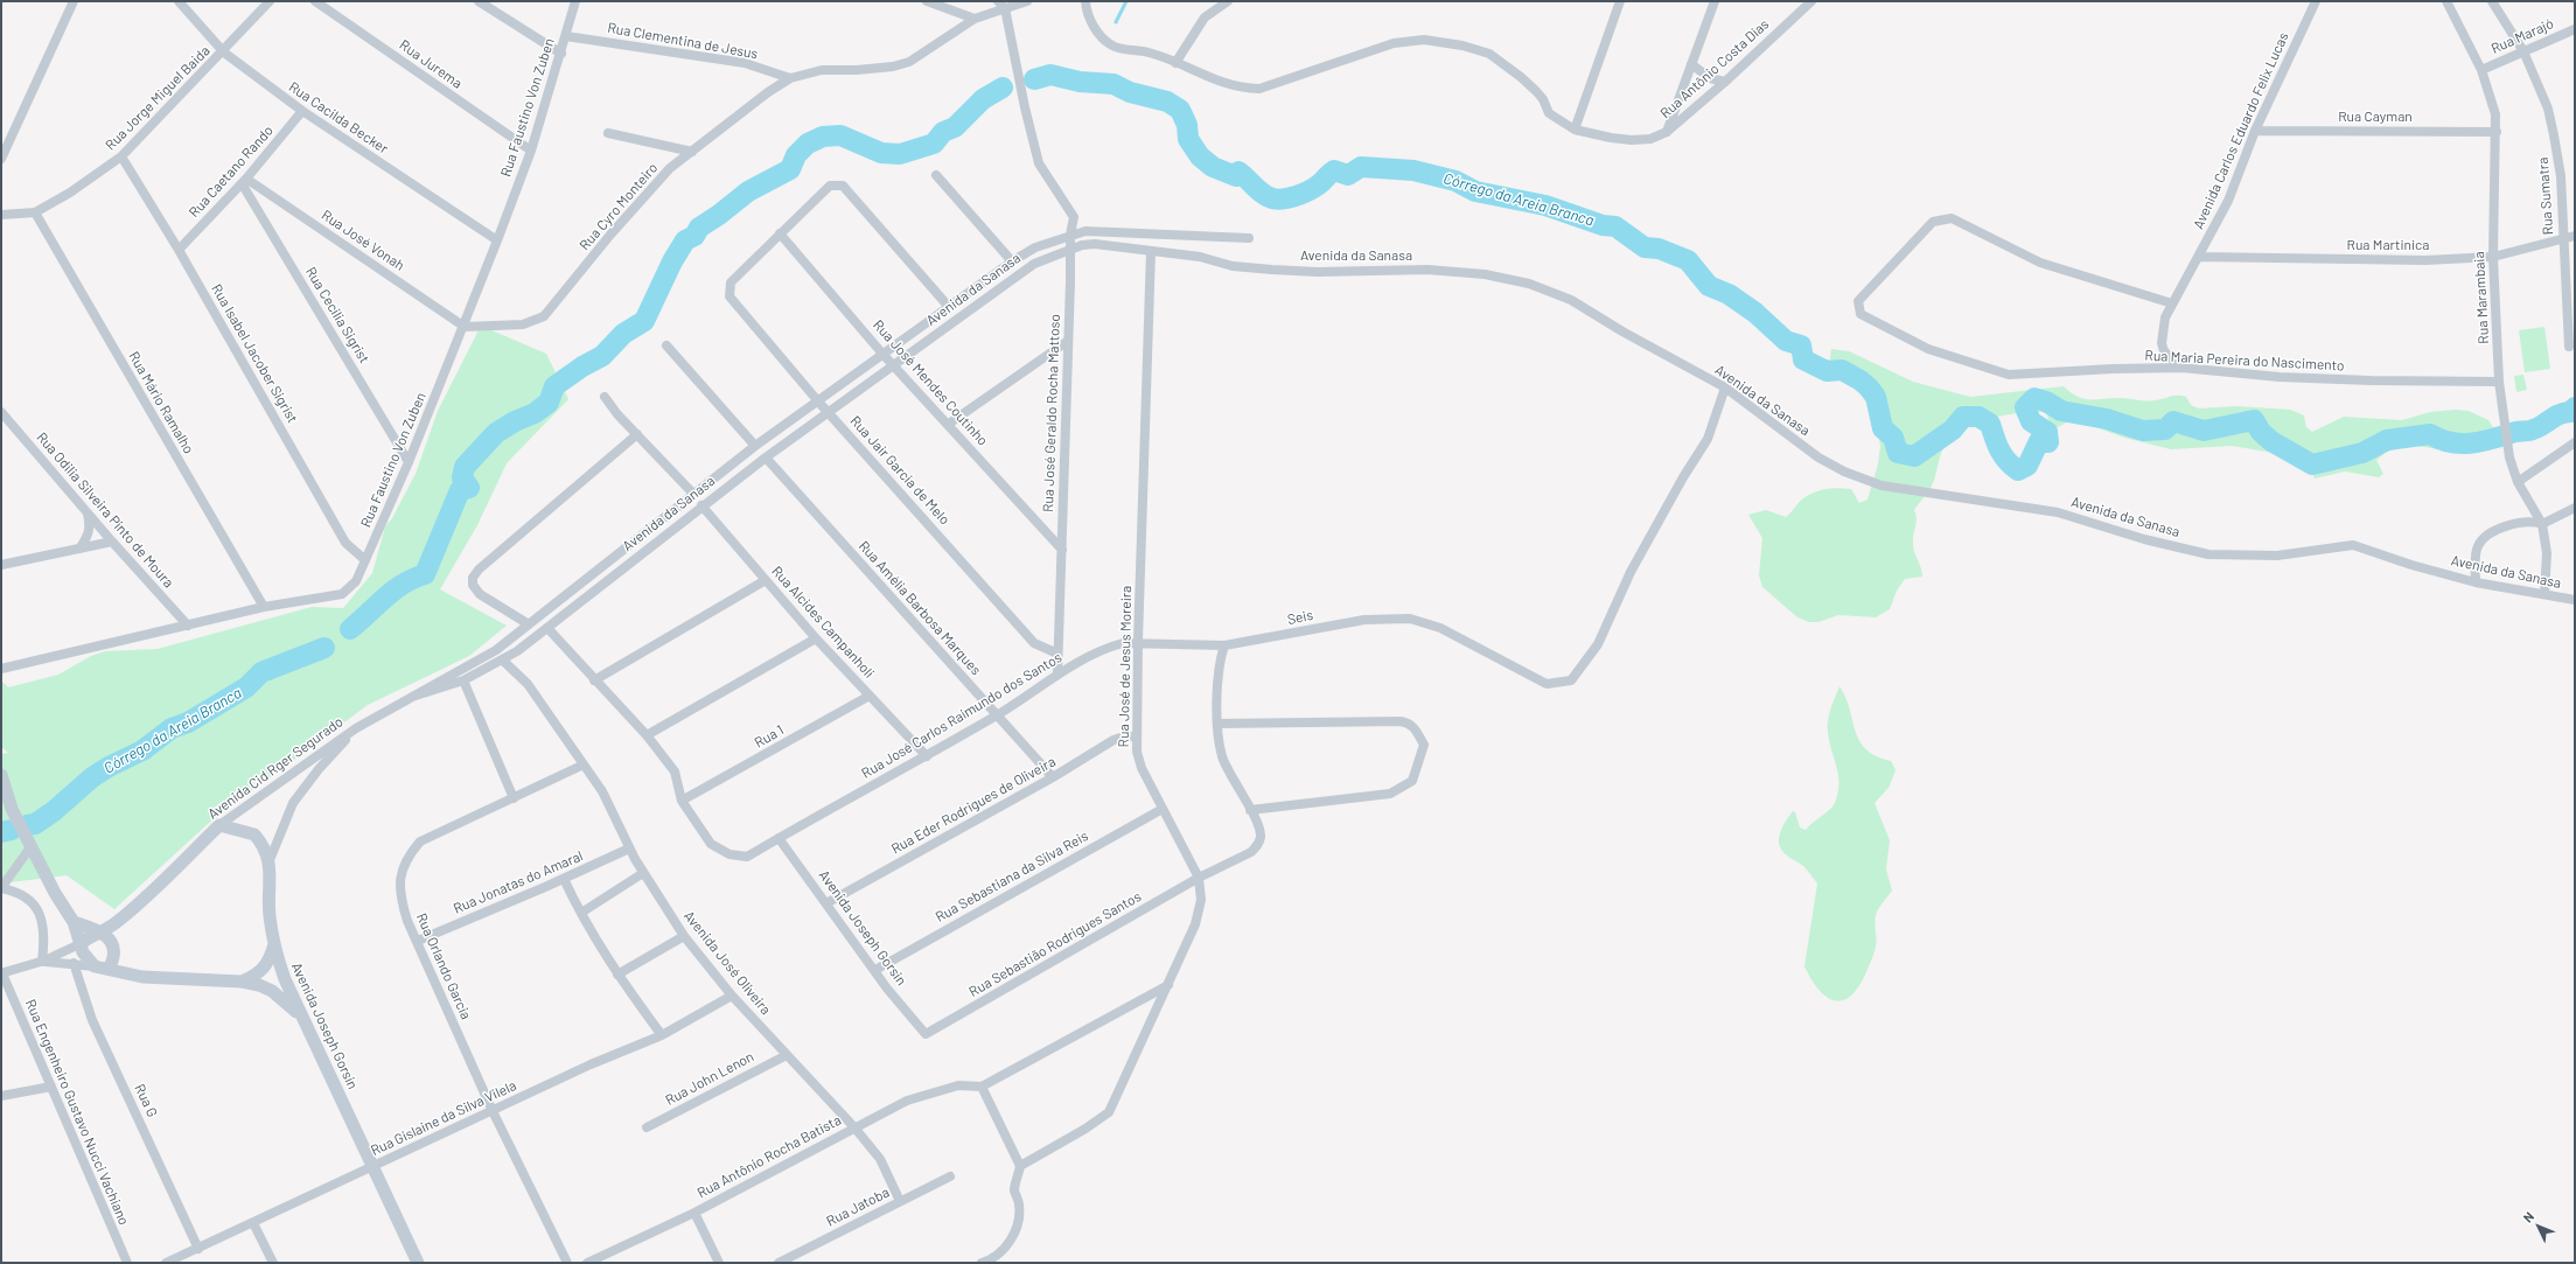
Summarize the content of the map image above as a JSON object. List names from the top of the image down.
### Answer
{
  "streets": {
    "street": [
      "Rua Marajó",
      "Rua Clementina de Jesus",
      "Rua Jurema",
      "Rua Antônio Costa Dias",
      "Rua Jorge Miguel Baida",
      "Rua Faustino Von Zuben",
      "Rua Cayman",
      "Rua Cacilda Becker",
      "Avenida Carlos Eduardo Felix Lucas",
      "Rua Caetano Rando",
      "Rua Sumatra",
      "Rua Cyro Monteiro",
      "Rua José Vonah",
      "Rua Martinica",
      "Avenida da Sanasa",
      "Rua Marambaia",
      "Rua Cecilia Sigrist",
      "Rua Isabel Jacober Sigrist",
      "Rua Maria Pereira do Nascimento",
      "Rua José Mendes Coutinho",
      "Rua Mário Ramalho",
      "Rua José Geraldo Rocha Mattoso",
      "Rua Jair Garcia de Melo",
      "Rua Odilia Silveira Pinto de Moura",
      "Rua Amélia Barbosa Marques",
      "Seis",
      "Rua Alcides Campanholi",
      "Rua José de Jesus Moreira",
      "Rua José Carlos Raimundo dos Santos",
      "Rua 1",
      "Avenida Cid Rger Segurado",
      "Rua Eder Rodrigues de Oliveira",
      "Rua Sebastiana da Silva Reis",
      "Rua Jonatas do Amaral",
      "Avenida Joseph Gorsin",
      "Rua Sebastião Rodrigues Santos",
      "Avenida José Oliveira",
      "Rua Orlando Garcia",
      "Rua John Lenon",
      "Rua G",
      "Rua Engenheiro Gustavo Nucci Vachiano",
      "Rua Gislaine da Silva Vilela",
      "Rua Antônio Rocha Batista",
      "Rua Jatoba"
    ]
  },
  "crossings": [
    ["Rua Marajó", "Rua Sumatra"],
    ["Rua Marajó", "Rua Marambaia"],
    ["Rua Clementina de Jesus", "Rua Faustino Von Zuben"],
    ["Rua Clementina de Jesus", "Rua Cyro Monteiro"],
    ["Rua Jurema", "Rua Faustino Von Zuben"],
    ["Rua Jorge Miguel Baida", "Rua Cacilda Becker"],
    ["Rua Jorge Miguel Baida", "Rua Isabel Jacober Sigrist"],
    ["Rua Jorge Miguel Baida", "Rua Mário Ramalho"],
    ["Rua Faustino Von Zuben", "Rua Cacilda Becker"],
    ["Rua Faustino Von Zuben", "Rua Cyro Monteiro"],
    ["Rua Faustino Von Zuben", "Rua José Vonah"],
    ["Rua Faustino Von Zuben", "Rua Cecilia Sigrist"],
    ["Rua Faustino Von Zuben", "Rua Isabel Jacober Sigrist"],
    ["Rua Faustino Von Zuben", "Rua Mário Ramalho"],
    ["Rua Faustino Von Zuben", "Rua Odilia Silveira Pinto de Moura"],
    ["Rua Cayman", "Avenida Carlos Eduardo Felix Lucas"],
    ["Rua Cayman", "Rua Marambaia"],
    ["Rua Cacilda Becker", "Rua Caetano Rando"],
    ["Avenida Carlos Eduardo Felix Lucas", "Rua Martinica"],
    ["Avenida Carlos Eduardo Felix Lucas", "Rua Maria Pereira do Nascimento"],
    ["Rua Caetano Rando", "Rua José Vonah"],
    ["Rua Caetano Rando", "Rua Cecilia Sigrist"],
    ["Rua Caetano Rando", "Rua Isabel Jacober Sigrist"],
    ["Rua Sumatra", "Rua Martinica"],
    ["Rua Cyro Monteiro", "Rua José Vonah"],
    ["Rua José Vonah", "Rua Cecilia Sigrist"],
    ["Rua Martinica", "Rua Marambaia"],
    ["Avenida da Sanasa", "Rua Marambaia"],
    ["Avenida da Sanasa", "Rua José Mendes Coutinho"],
    ["Avenida da Sanasa", "Rua José Geraldo Rocha Mattoso"],
    ["Avenida da Sanasa", "Rua Jair Garcia de Melo"],
    ["Avenida da Sanasa", "Rua Amélia Barbosa Marques"],
    ["Avenida da Sanasa", "Seis"],
    ["Avenida da Sanasa", "Rua Alcides Campanholi"],
    ["Avenida da Sanasa", "Rua José de Jesus Moreira"],
    ["Avenida da Sanasa", "Avenida Cid Rger Segurado"],
    ["Avenida da Sanasa", "Avenida José Oliveira"],
    ["Rua Marambaia", "Rua Maria Pereira do Nascimento"],
    ["Rua José Mendes Coutinho", "Rua José Geraldo Rocha Mattoso"],
    ["Rua José Mendes Coutinho", "Rua Jair Garcia de Melo"],
    ["Rua José Geraldo Rocha Mattoso", "Rua Jair Garcia de Melo"],
    ["Rua José Geraldo Rocha Mattoso", "Rua José Carlos Raimundo dos Santos"],
    ["Rua Amélia Barbosa Marques", "Rua José Carlos Raimundo dos Santos"],
    ["Rua Amélia Barbosa Marques", "Rua Eder Rodrigues de Oliveira"],
    ["Seis", "Rua José de Jesus Moreira"],
    ["Seis", "Rua José Carlos Raimundo dos Santos"],
    ["Seis", "Rua Sebastião Rodrigues Santos"],
    ["Rua Alcides Campanholi", "Rua José Carlos Raimundo dos Santos"],
    ["Rua Alcides Campanholi", "Rua 1"],
    ["Rua José de Jesus Moreira", "Rua José Carlos Raimundo dos Santos"],
    ["Rua José de Jesus Moreira", "Rua Eder Rodrigues de Oliveira"],
    ["Rua José de Jesus Moreira", "Rua Sebastiana da Silva Reis"],
    ["Rua José de Jesus Moreira", "Rua Sebastião Rodrigues Santos"],
    ["Rua José Carlos Raimundo dos Santos", "Rua 1"],
    ["Rua José Carlos Raimundo dos Santos", "Avenida Joseph Gorsin"],
    ["Avenida Cid Rger Segurado", "Avenida Joseph Gorsin"],
    ["Rua Eder Rodrigues de Oliveira", "Avenida Joseph Gorsin"],
    ["Rua Sebastiana da Silva Reis", "Avenida Joseph Gorsin"],
    ["Rua Jonatas do Amaral", "Avenida José Oliveira"],
    ["Rua Jonatas do Amaral", "Rua Orlando Garcia"],
    ["Avenida Joseph Gorsin", "Rua Sebastião Rodrigues Santos"],
    ["Avenida Joseph Gorsin", "Rua Gislaine da Silva Vilela"],
    ["Avenida José Oliveira", "Rua Orlando Garcia"],
    ["Avenida José Oliveira", "Rua John Lenon"],
    ["Avenida José Oliveira", "Rua Gislaine da Silva Vilela"],
    ["Avenida José Oliveira", "Rua Antônio Rocha Batista"],
    ["Avenida José Oliveira", "Rua Jatoba"],
    ["Rua Orlando Garcia", "Rua Gislaine da Silva Vilela"],
    ["Rua G", "Rua Gislaine da Silva Vilela"]
  ],
  "water": ["Córrego da Areia Branca"],
  "north": "top left"
}
